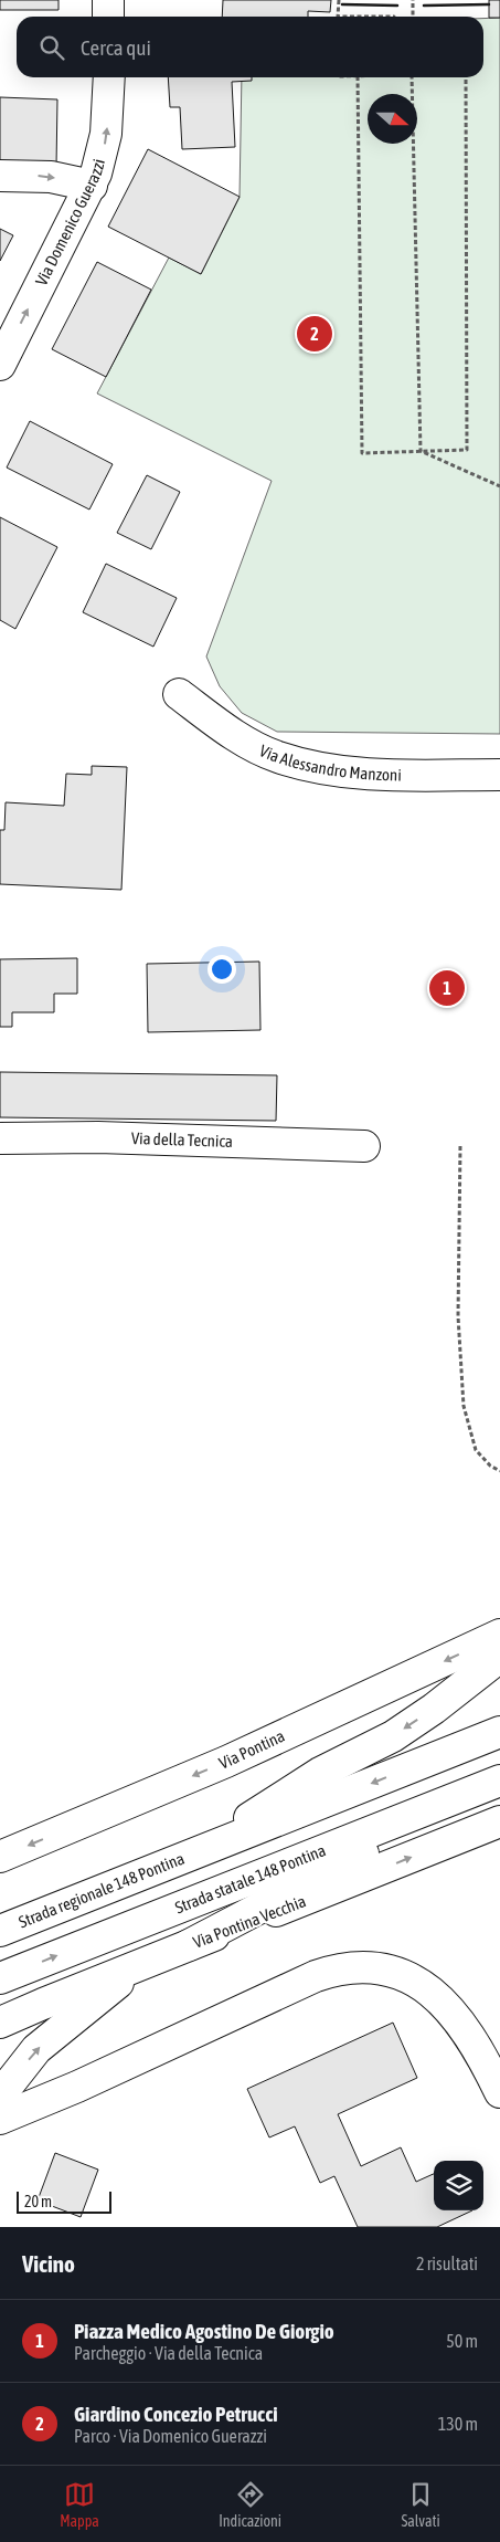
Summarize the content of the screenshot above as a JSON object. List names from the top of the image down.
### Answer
{
  "streets": {
    "main road": [
      "Via Domenico Guerazzi",
      "Via Alessandro Manzoni",
      "Via della Tecnica",
      "Via Pontina",
      "Strada statale 148 Pontina",
      "Strada regionale 148 Pontina",
      "Via Pontina Vecchia"
    ]
  },
  "one_way": ["Via Domenico Guerazzi"],
  "scale_bar": "20 m",
  "north": "right",
  "page": {
    "search": "Cerca qui",
    "pins": ["2", "1"],
    "scale": "20 m",
    "heading": ["Vicino", "2 risultati"],
    "list": [
      {
        "mark": "1",
        "name": "Piazza Medico Agostino De Giorgio",
        "note": "Parcheggio · Via della Tecnica",
        "value": "50 m"
      },
      {
        "mark": "2",
        "name": "Giardino Concezio Petrucci",
        "note": "Parco · Via Domenico Guerazzi",
        "value": "130 m"
      }
    ],
    "nav": ["Mappa", "Indicazioni", "Salvati"]
  }
}
